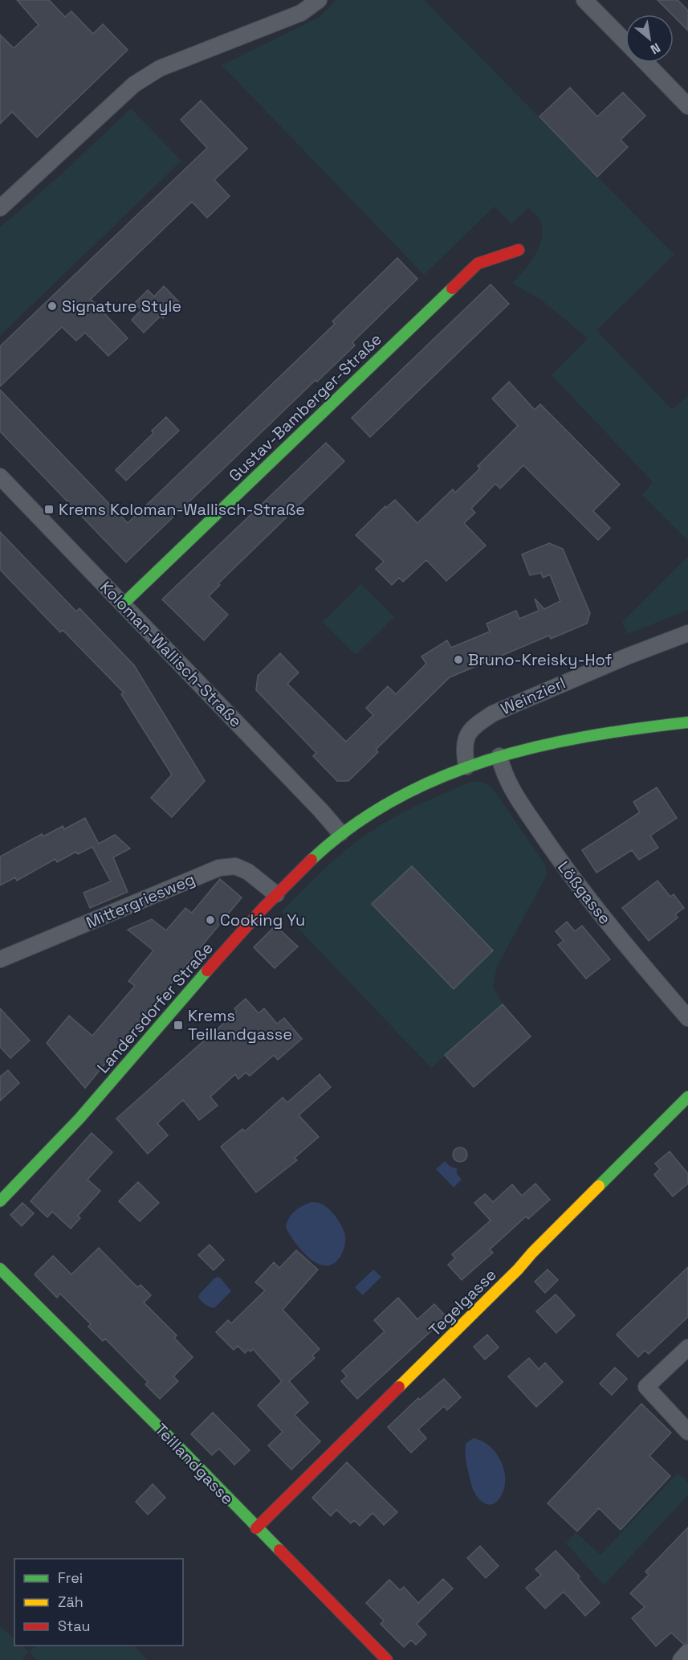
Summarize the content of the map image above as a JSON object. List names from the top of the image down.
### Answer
{
  "streets": {
    "street": [
      "Gustav-Bamberger-Straße",
      "Koloman-Wallisch-Straße",
      "Weinzierl",
      "Lößgasse",
      "Mittergriesweg",
      "Landersdorfer Straße",
      "Tegelgasse",
      "Teillandgasse"
    ]
  },
  "crossings": [
    ["Gustav-Bamberger-Straße", "Koloman-Wallisch-Straße"],
    ["Koloman-Wallisch-Straße", "Landersdorfer Straße"],
    ["Weinzierl", "Landersdorfer Straße"],
    ["Lößgasse", "Landersdorfer Straße"],
    ["Mittergriesweg", "Landersdorfer Straße"],
    ["Tegelgasse", "Teillandgasse"]
  ],
  "places": {
    "other": ["Signature Style", "Bruno-Kreisky-Hof", "Cooking Yu"],
    "transit": ["Krems Koloman-Wallisch-Straße", "Krems Teillandgasse"]
  },
  "legend": ["Frei", "Zäh", "Stau"],
  "north": "bottom right"
}
